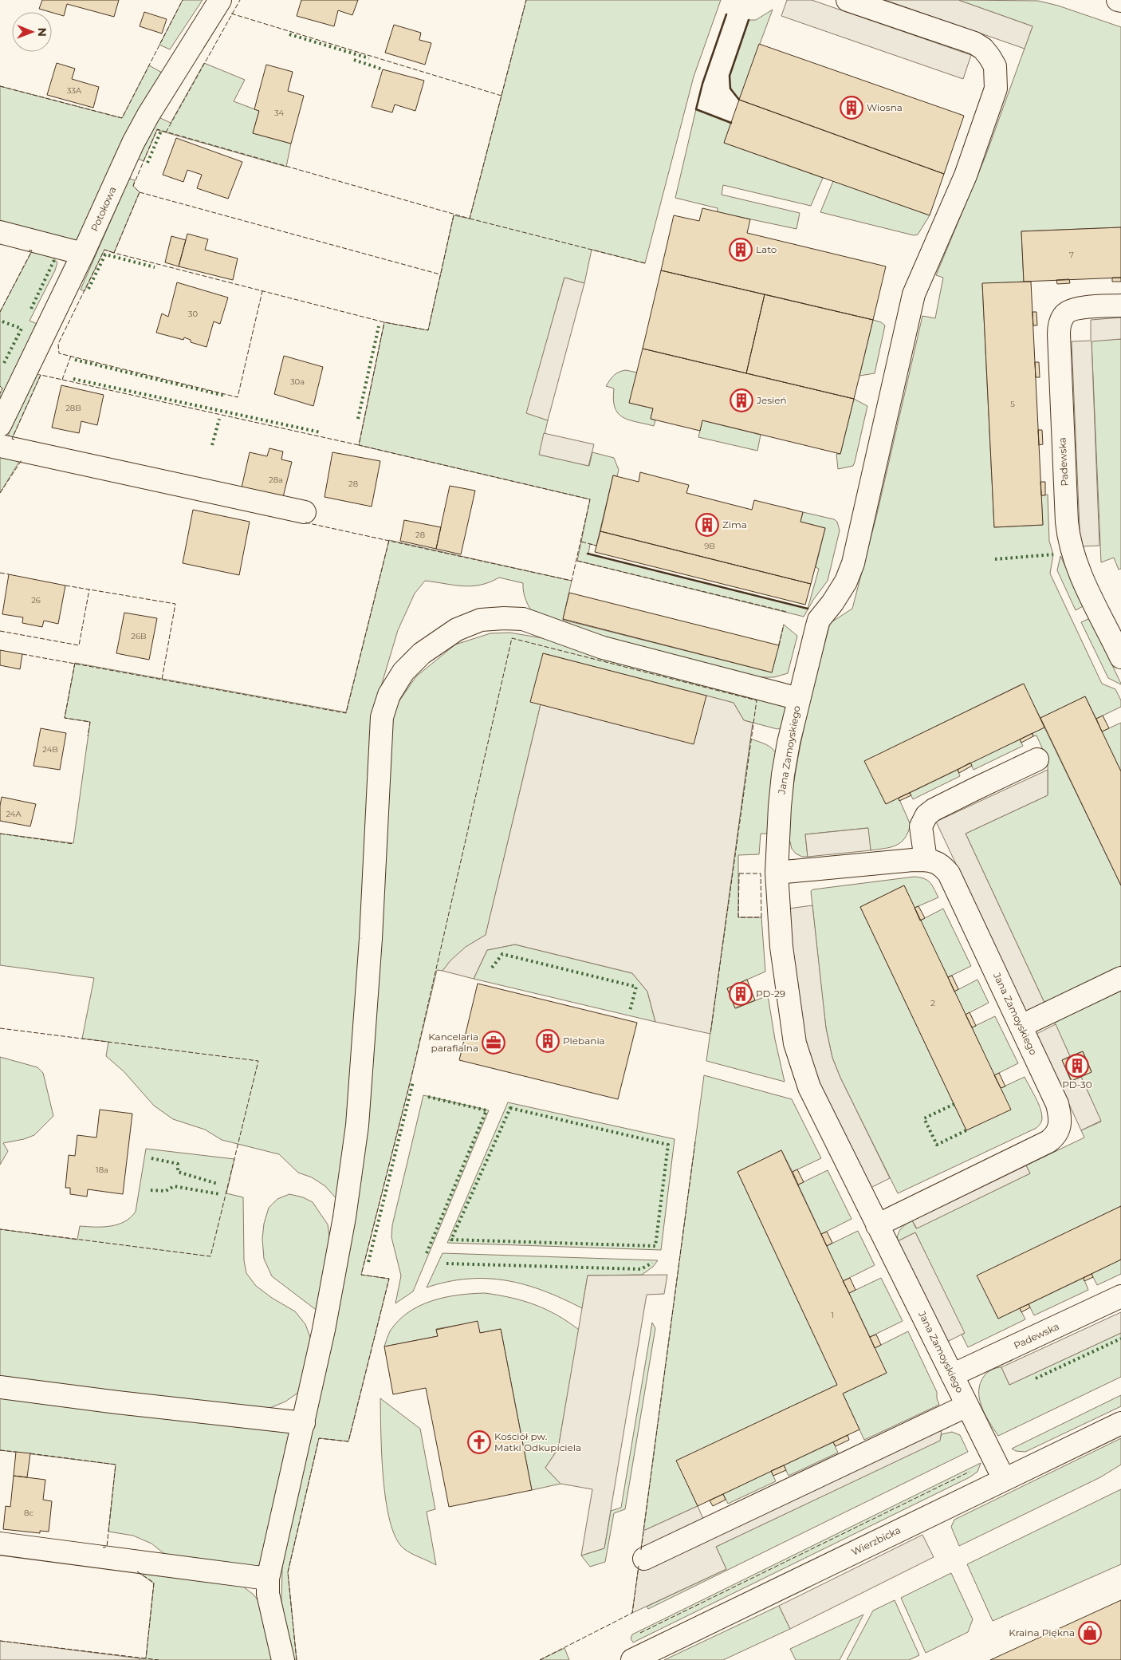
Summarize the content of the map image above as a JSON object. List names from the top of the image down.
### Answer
{
  "streets": {
    "street": [
      "Potokowa",
      "Padewska",
      "Jana Zamoyskiego",
      "Wierzbicka"
    ]
  },
  "crossings": [
    ["Padewska", "Jana Zamoyskiego"],
    ["Jana Zamoyskiego", "Wierzbicka"]
  ],
  "places": {
    "building": [
      "Wiosna",
      "Lato",
      "Jesień",
      "Zima",
      "PD-29",
      "Plebania",
      "PD-30"
    ],
    "office": ["Kancelaria parafialna"],
    "church": ["Kościół pw. Matki Odkupiciela"],
    "shop": ["Kraina Piękna"]
  },
  "house_numbers": [
    "33A",
    "34",
    "7",
    "30",
    "30a",
    "5",
    "28B",
    "28a",
    "28",
    "28",
    "9B",
    "26",
    "26B",
    "24B",
    "24A",
    "2",
    "18a",
    "1",
    "8c"
  ],
  "north": "right"
}
